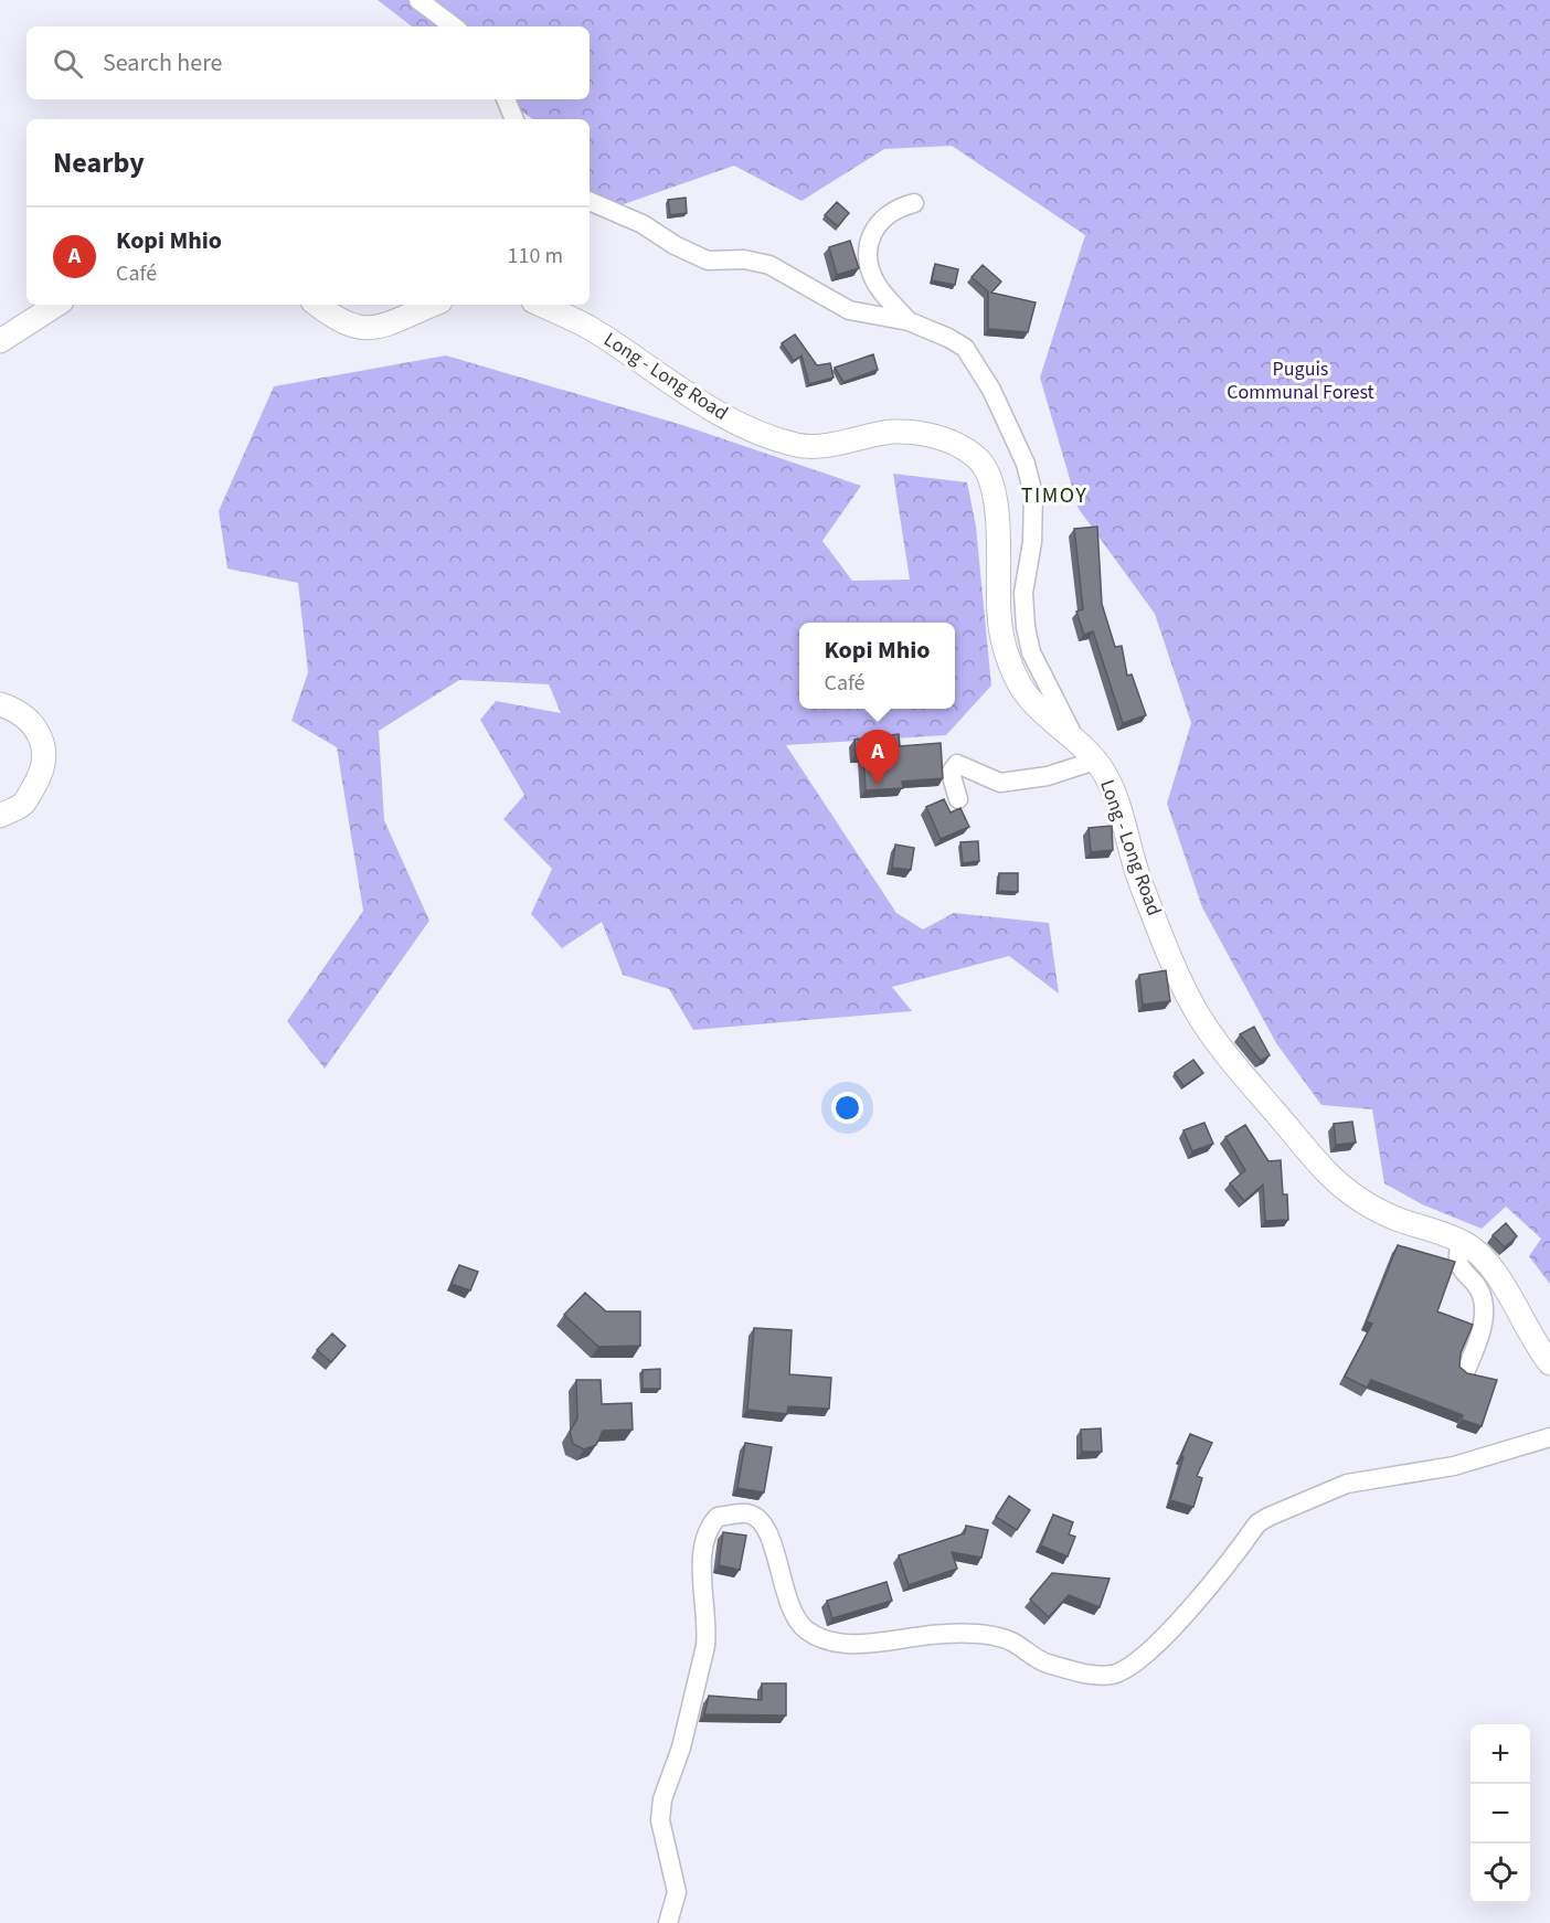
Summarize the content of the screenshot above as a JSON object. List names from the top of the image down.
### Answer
{
  "streets": {
    "main road": ["Long - Long Road"]
  },
  "districts": ["TIMOY"],
  "parks": ["Puguis Communal Forest"],
  "page": {
    "search": "Search here",
    "heading": "Nearby",
    "list": [
      {
        "mark": "A",
        "name": "Kopi Mhio",
        "note": "Café",
        "value": "110 m"
      }
    ],
    "popup": ["Kopi Mhio", "Café"],
    "pins": "A",
    "map_buttons": ["+", "−"]
  }
}
